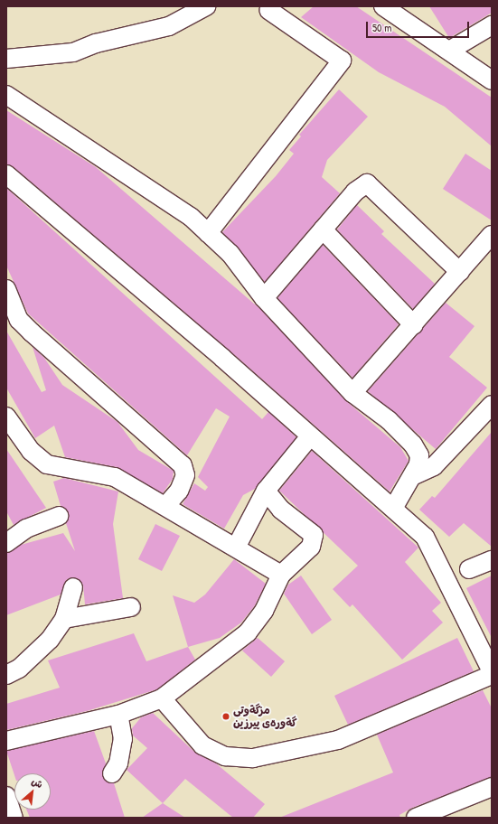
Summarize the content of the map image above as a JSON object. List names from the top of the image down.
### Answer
{
  "places": ["مزگةوتی گةورەی پیرزین"],
  "scale_bar": "50 m",
  "north": "top right"
}
